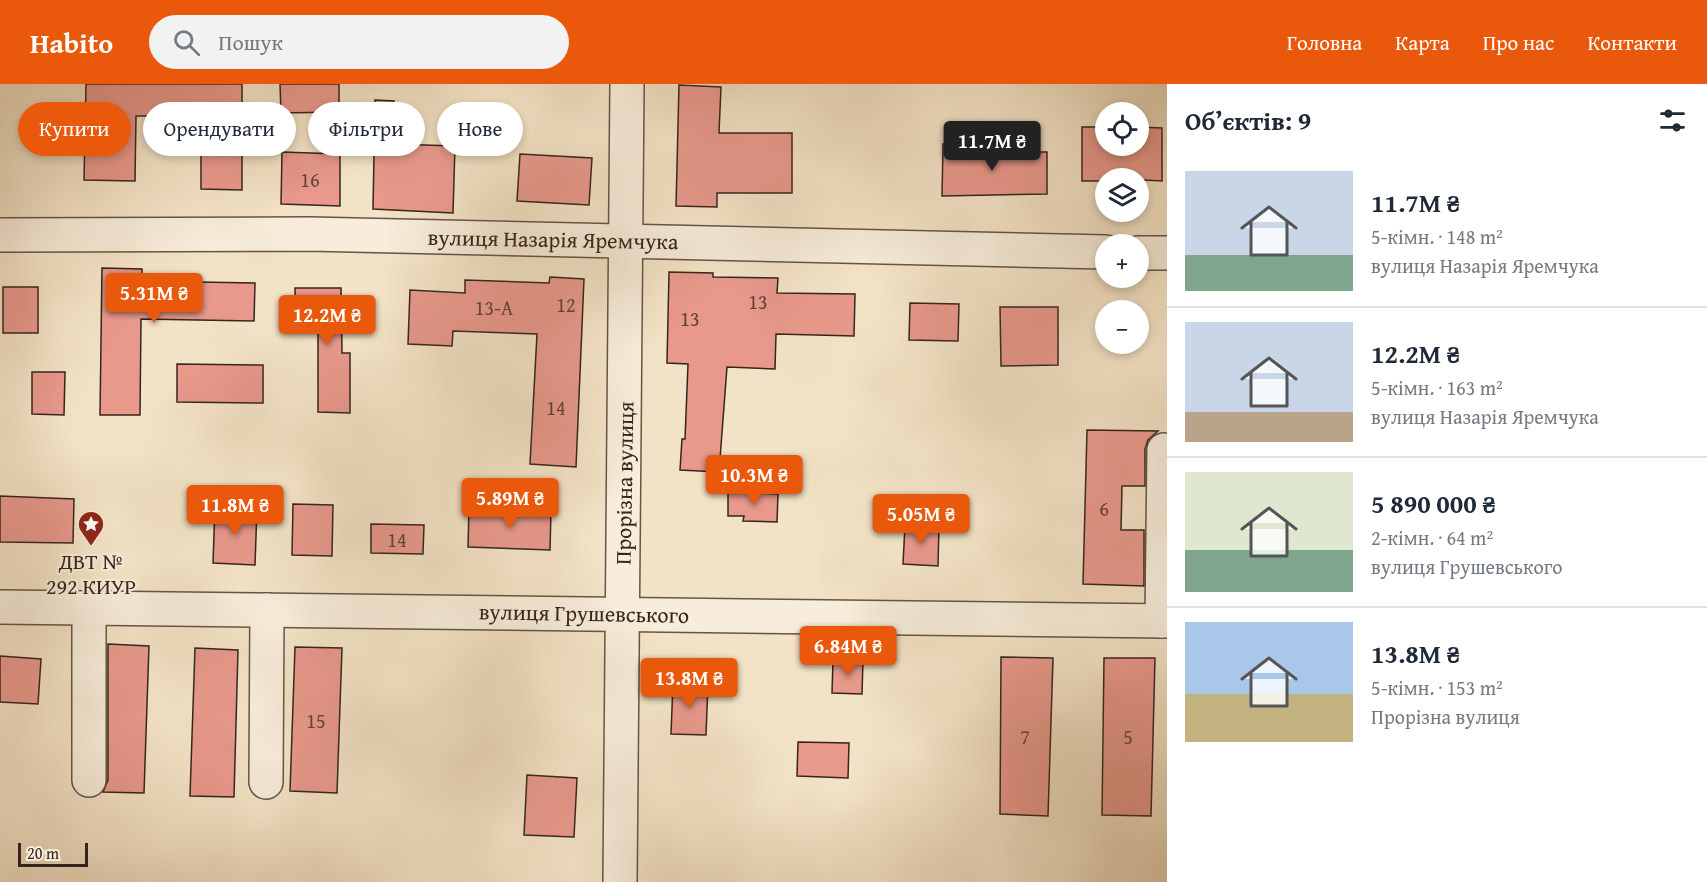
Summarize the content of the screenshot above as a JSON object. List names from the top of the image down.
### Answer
{
  "streets": {
    "street": ["вулиця Назарія Яремчука", "Прорізна вулиця", "вулиця Грушевського"]
  },
  "crossings": [
    ["вулиця Назарія Яремчука", "Прорізна вулиця"],
    ["Прорізна вулиця", "вулиця Грушевського"]
  ],
  "places": {
    "place": ["ДВТ № 292 КИУР"]
  },
  "house_numbers": [
    "16",
    "13",
    "12",
    "13-А",
    "13",
    "14",
    "6",
    "14",
    "15",
    "7",
    "5"
  ],
  "scale_bar": "20 m",
  "page": {
    "header": "Habito",
    "search": "Пошук",
    "nav": [
      "Головна",
      "Карта",
      "Про нас",
      "Контакти"
    ],
    "heading": "Об’єктів: 9",
    "map_buttons": ["+", "−"],
    "chip": [
      "Купити",
      "Орендувати",
      "Фільтри",
      "Нове"
    ],
    "price": [
      "11.7M ₴",
      "5.31M ₴",
      "12.2M ₴",
      "10.3M ₴",
      "5.89M ₴",
      "11.8M ₴",
      "5.05M ₴",
      "6.84M ₴",
      "13.8M ₴"
    ],
    "list": [
      {
        "name": "11.7M ₴",
        "note": "5-кімн. · 148 m² · вулиця Назарія Яремчука"
      },
      {
        "name": "12.2M ₴",
        "note": "5-кімн. · 163 m² · вулиця Назарія Яремчука"
      },
      {
        "name": "5 890 000 ₴",
        "note": "2-кімн. · 64 m² · вулиця Грушевського"
      },
      {
        "name": "13.8M ₴",
        "note": "5-кімн. · 153 m² · Прорізна вулиця"
      }
    ],
    "scale": "20 m"
  }
}
